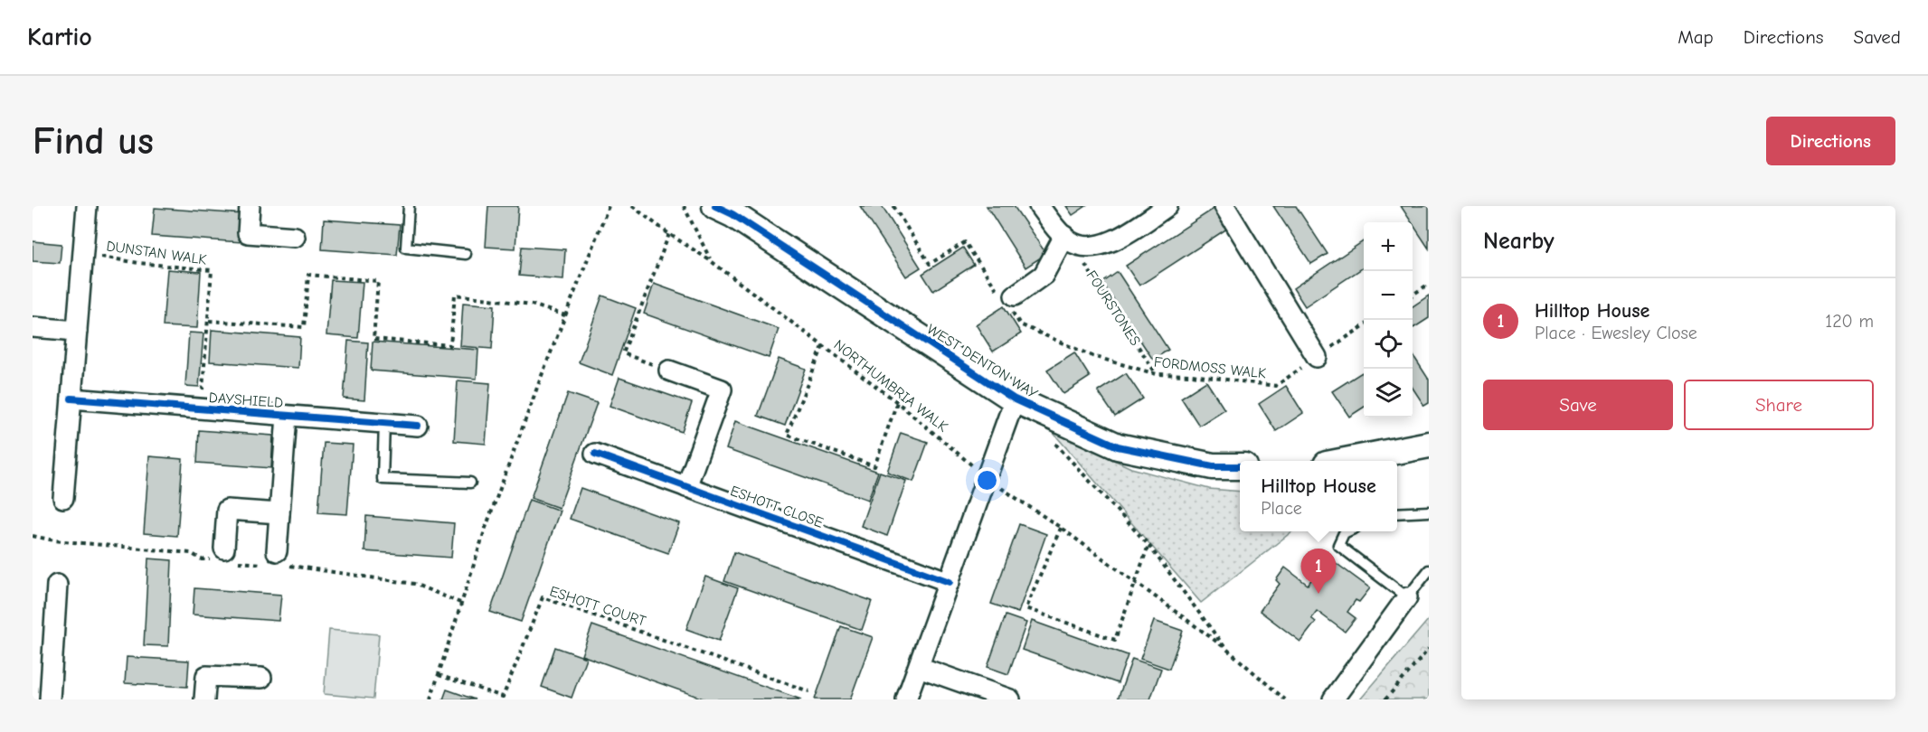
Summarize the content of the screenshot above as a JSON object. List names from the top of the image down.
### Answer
{
  "streets": {
    "street": [
      "FOURSTONES",
      "WEST DENTON WAY",
      "DAYSHIELD",
      "ESHOTT CLOSE"
    ],
    "path": [
      "DUNSTAN WALK",
      "FORDMOSS WALK",
      "NORTHUMBRIA WALK",
      "ESHOTT COURT"
    ]
  },
  "crossings": [
    ["DUNSTAN WALK", "DAYSHIELD"],
    ["FOURSTONES", "FORDMOSS WALK"]
  ],
  "page": {
    "header": "Kartio",
    "nav": ["Map", "Directions", "Saved"],
    "buttons": [
      "Directions",
      ["Save", "Share"]
    ],
    "title": "Find us",
    "heading": "Nearby",
    "map_buttons": ["+", "−"],
    "list": [
      {
        "mark": "1",
        "name": "Hilltop House",
        "note": "Place · Ewesley Close",
        "value": "120 m"
      }
    ],
    "popup": ["Hilltop House", "Place"],
    "pins": "1"
  }
}
